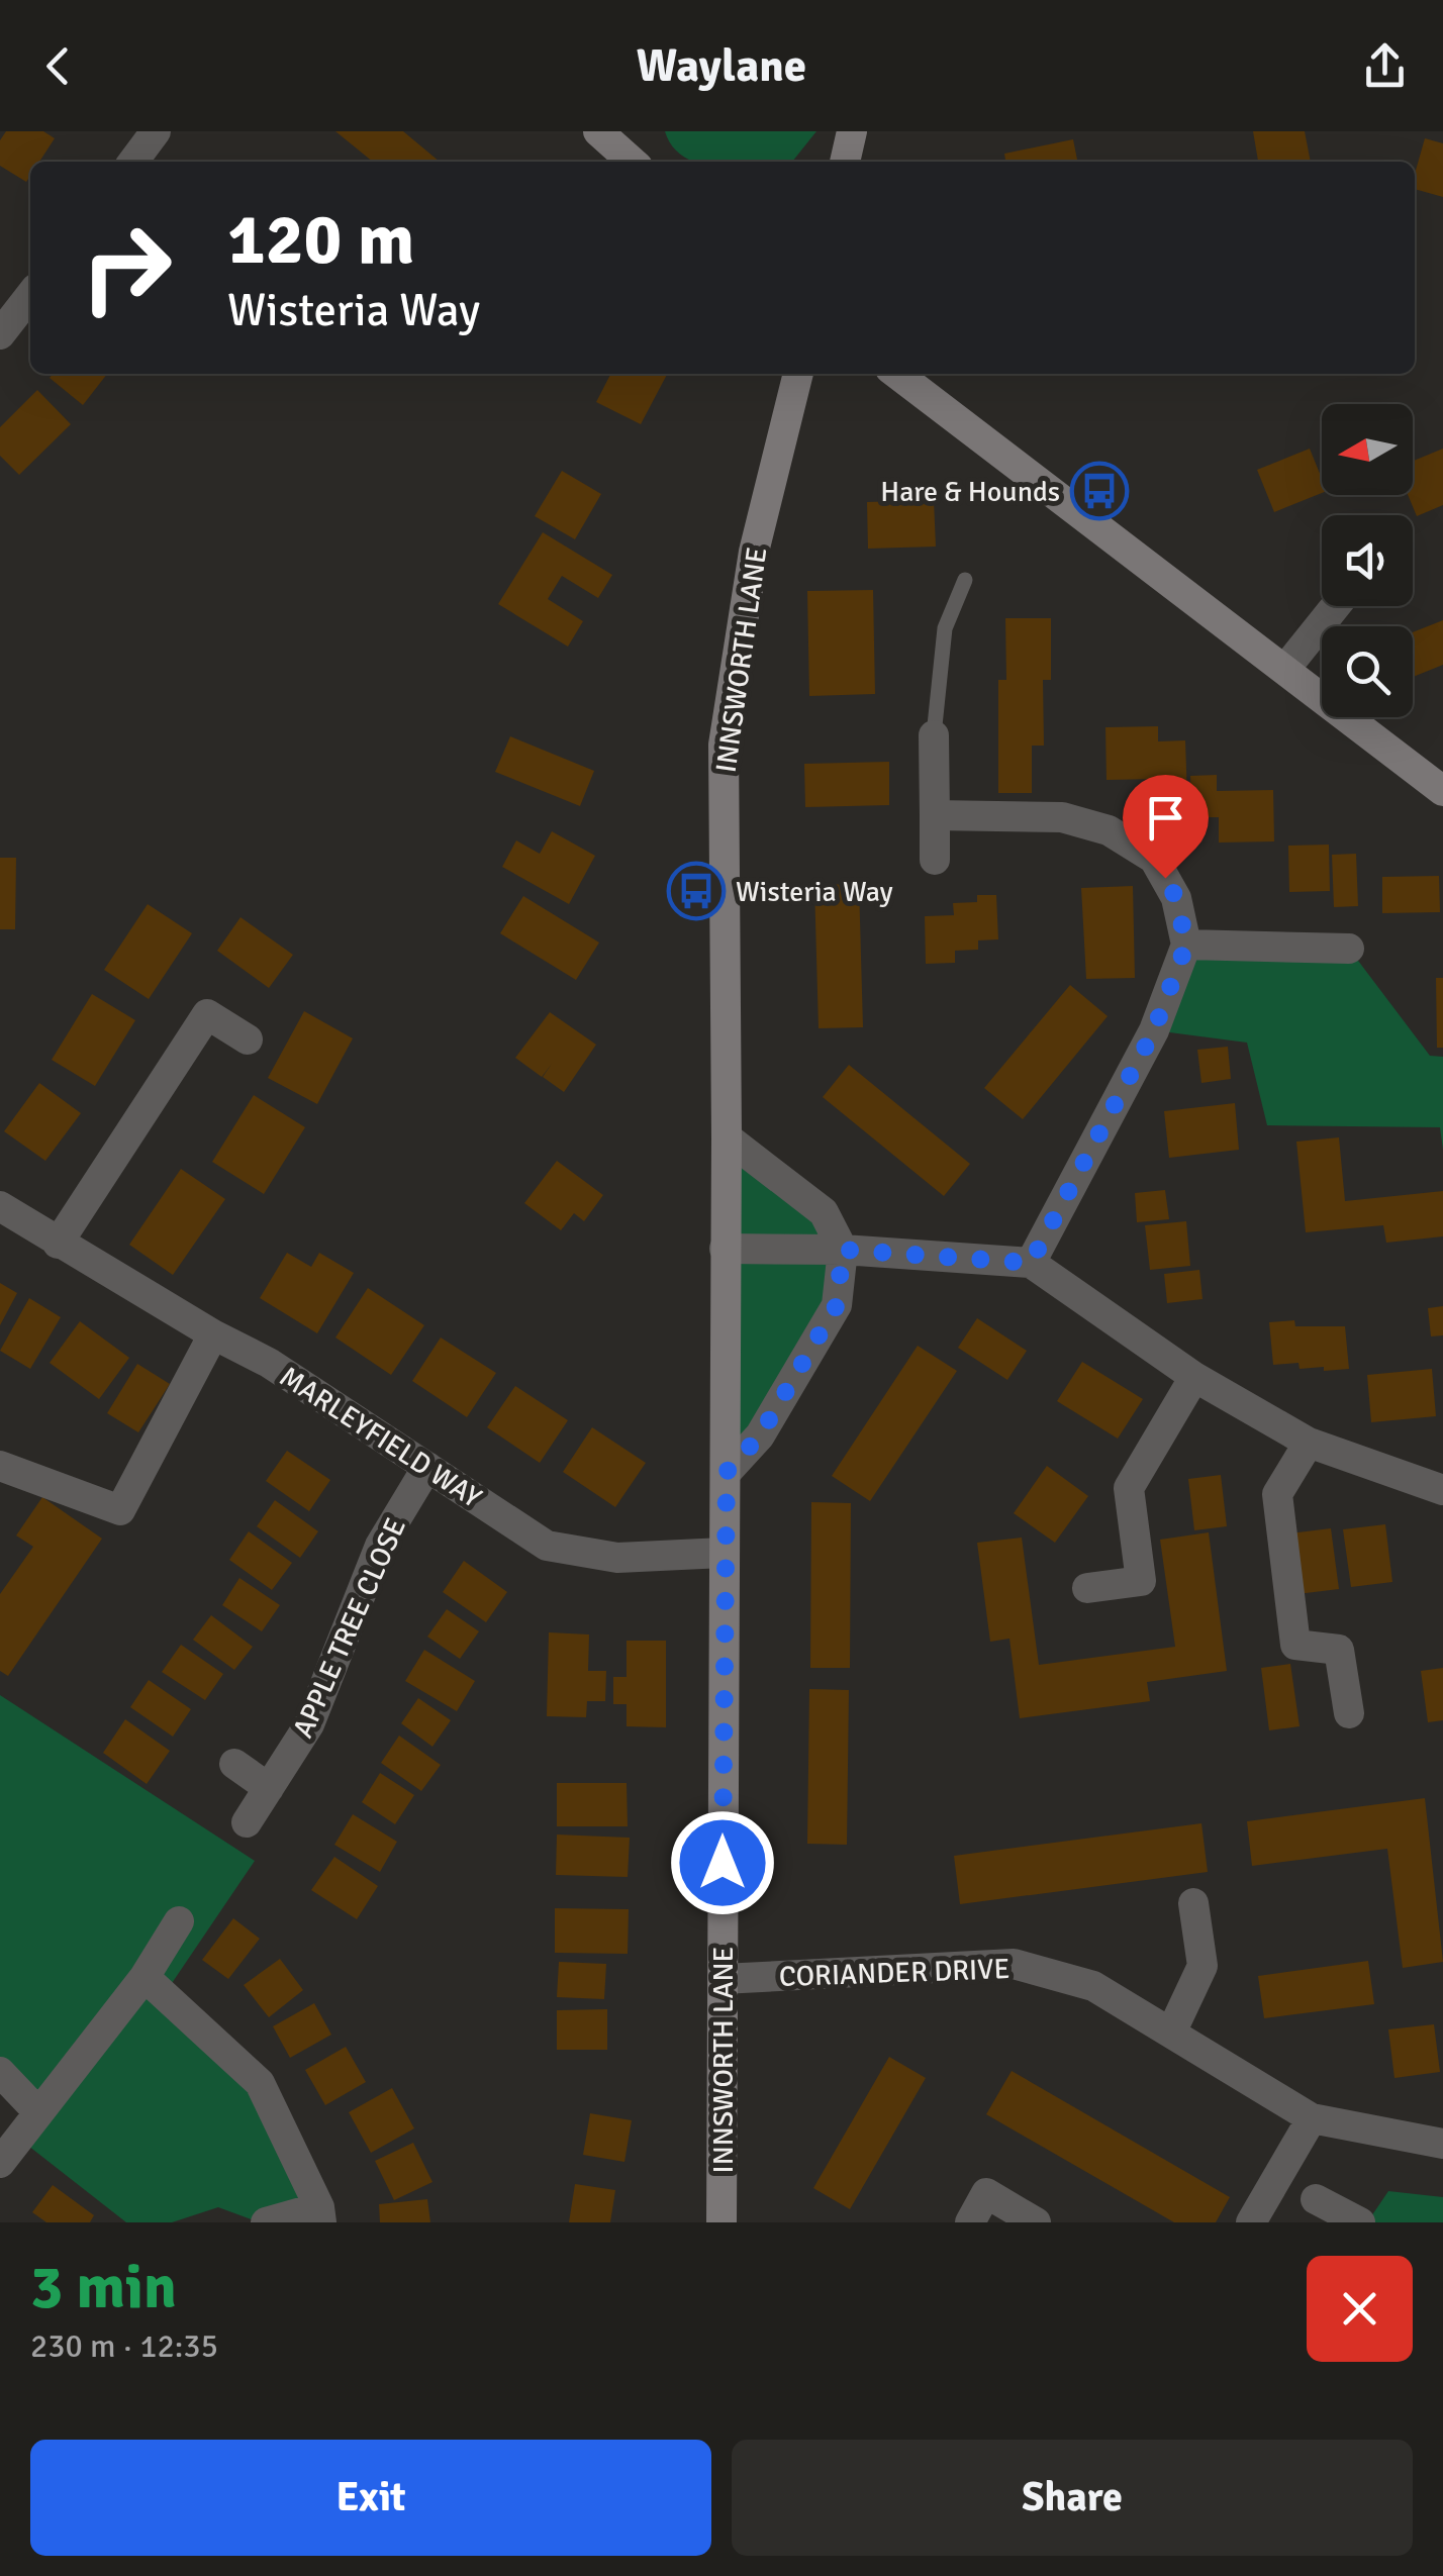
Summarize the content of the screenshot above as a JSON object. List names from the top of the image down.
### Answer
{
  "streets": {
    "street": [
      "INNSWORTH LANE",
      "MARLEYFIELD WAY",
      "APPLE TREE CLOSE",
      "CORIANDER DRIVE"
    ]
  },
  "crossings": [
    ["INNSWORTH LANE", "MARLEYFIELD WAY"],
    ["INNSWORTH LANE", "CORIANDER DRIVE"],
    ["MARLEYFIELD WAY", "APPLE TREE CLOSE"]
  ],
  "places": {
    "bus stop": ["Hare & Hounds", "Wisteria Way"]
  },
  "north": "left",
  "page": {
    "header": "Waylane",
    "turn": ["120 m", "Wisteria Way"],
    "heading": ["3 min", "230 m · 12:35"],
    "buttons": ["Exit", "Share"]
  }
}
